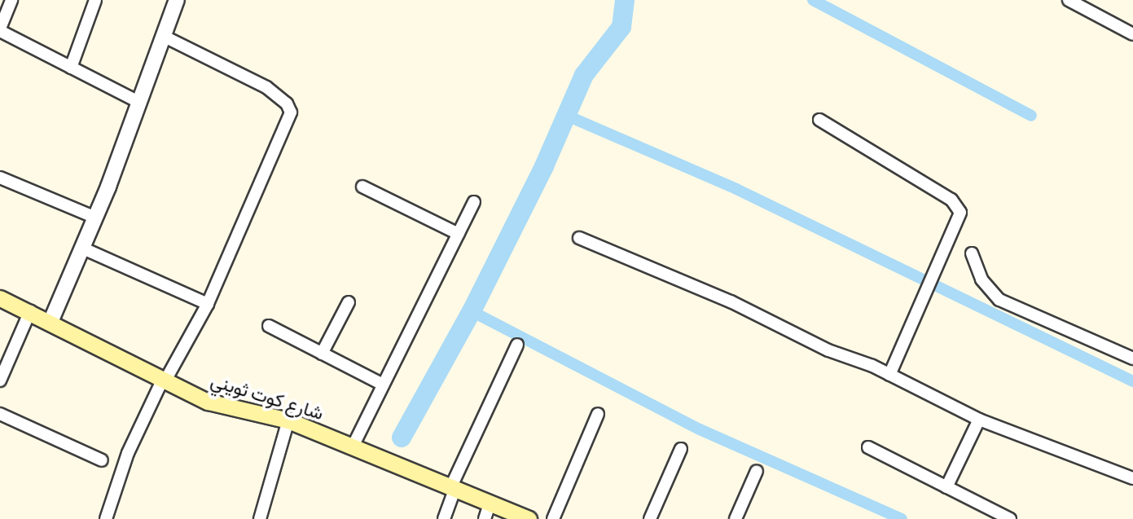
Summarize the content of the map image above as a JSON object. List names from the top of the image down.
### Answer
{
  "streets": {
    "main road": ["شارع كوت ثويني"]
  }
}
